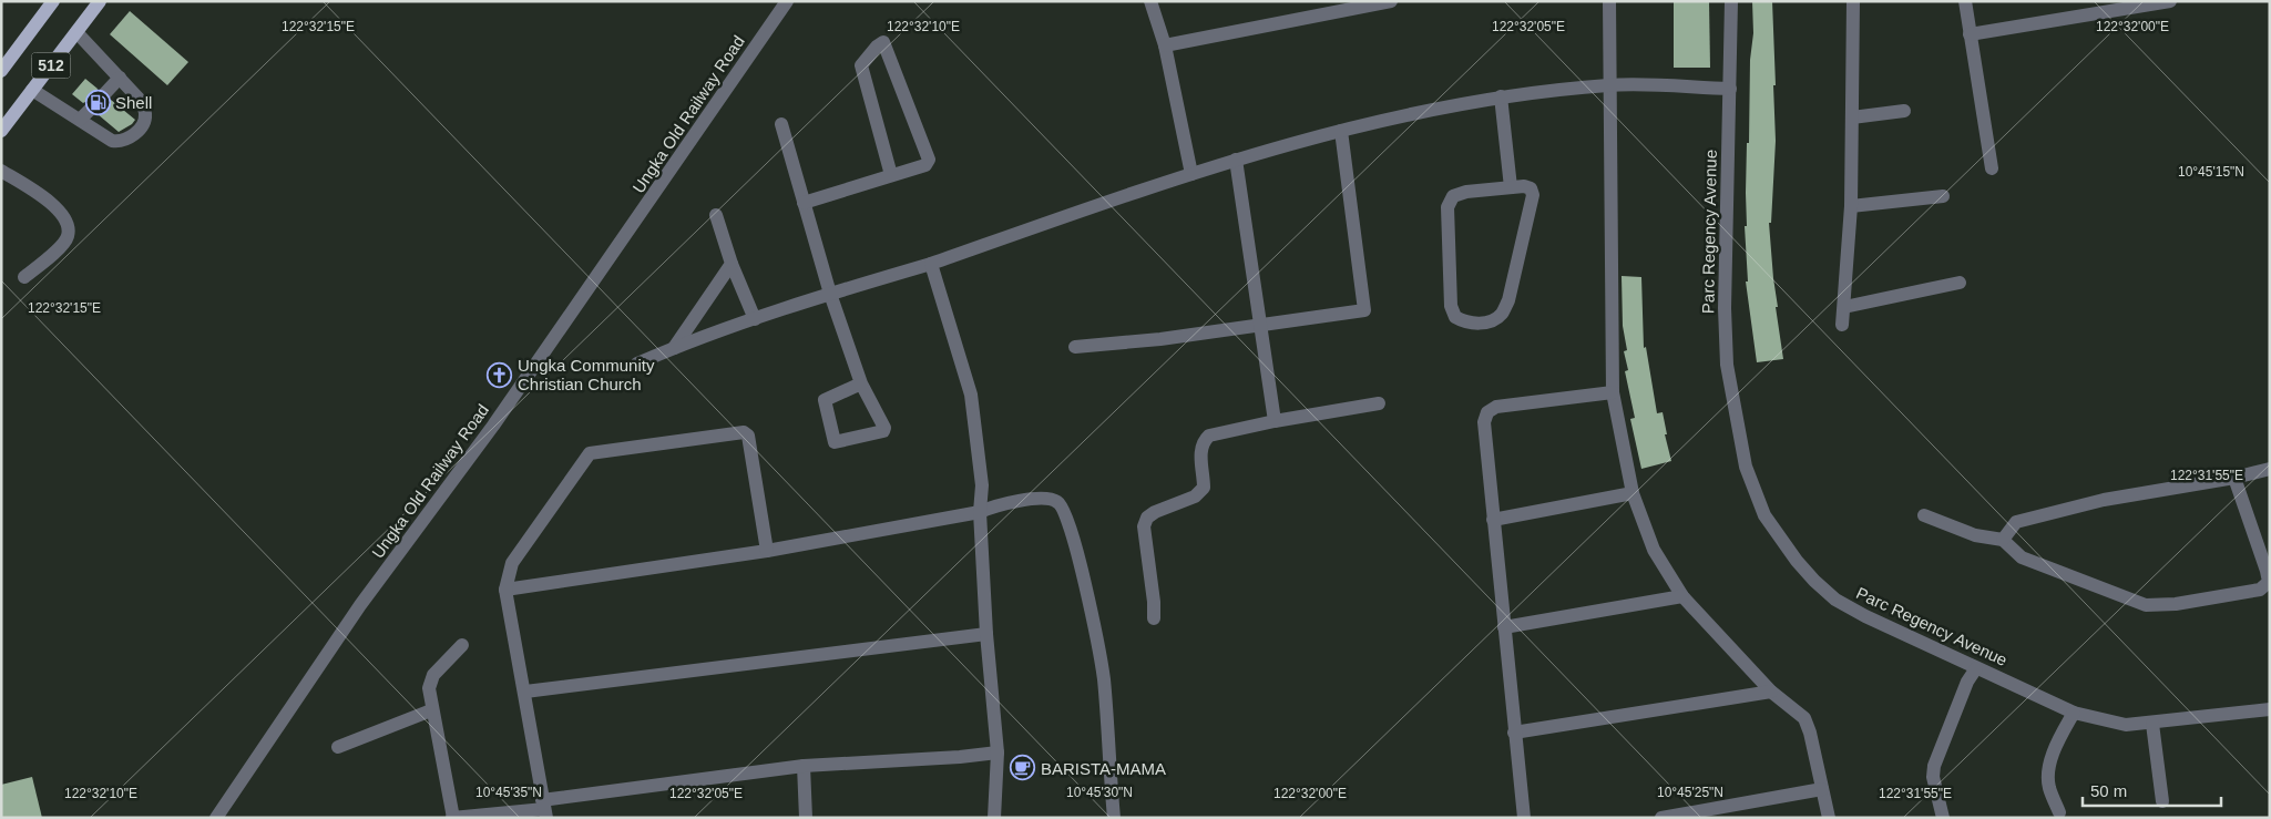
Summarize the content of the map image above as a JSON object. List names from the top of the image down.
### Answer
{
  "streets": {
    "main road": ["512"],
    "street": ["Ungka Old Railway Road", "Parc Regency Avenue"]
  },
  "places": {
    "fuel station": ["Shell"],
    "church": ["Ungka Community Christian Church"],
    "cafe": ["BARISTA-MAMA"]
  },
  "scale_bar": "50 m",
  "coordinates": [
    "122°32'15\"E",
    "122°32'10\"E",
    "122°32'05\"E",
    "122°32'00\"E",
    "10°45'15\"N",
    "122°31'55\"E",
    "10°45'35\"N",
    "10°45'30\"N",
    "10°45'25\"N"
  ]
}
